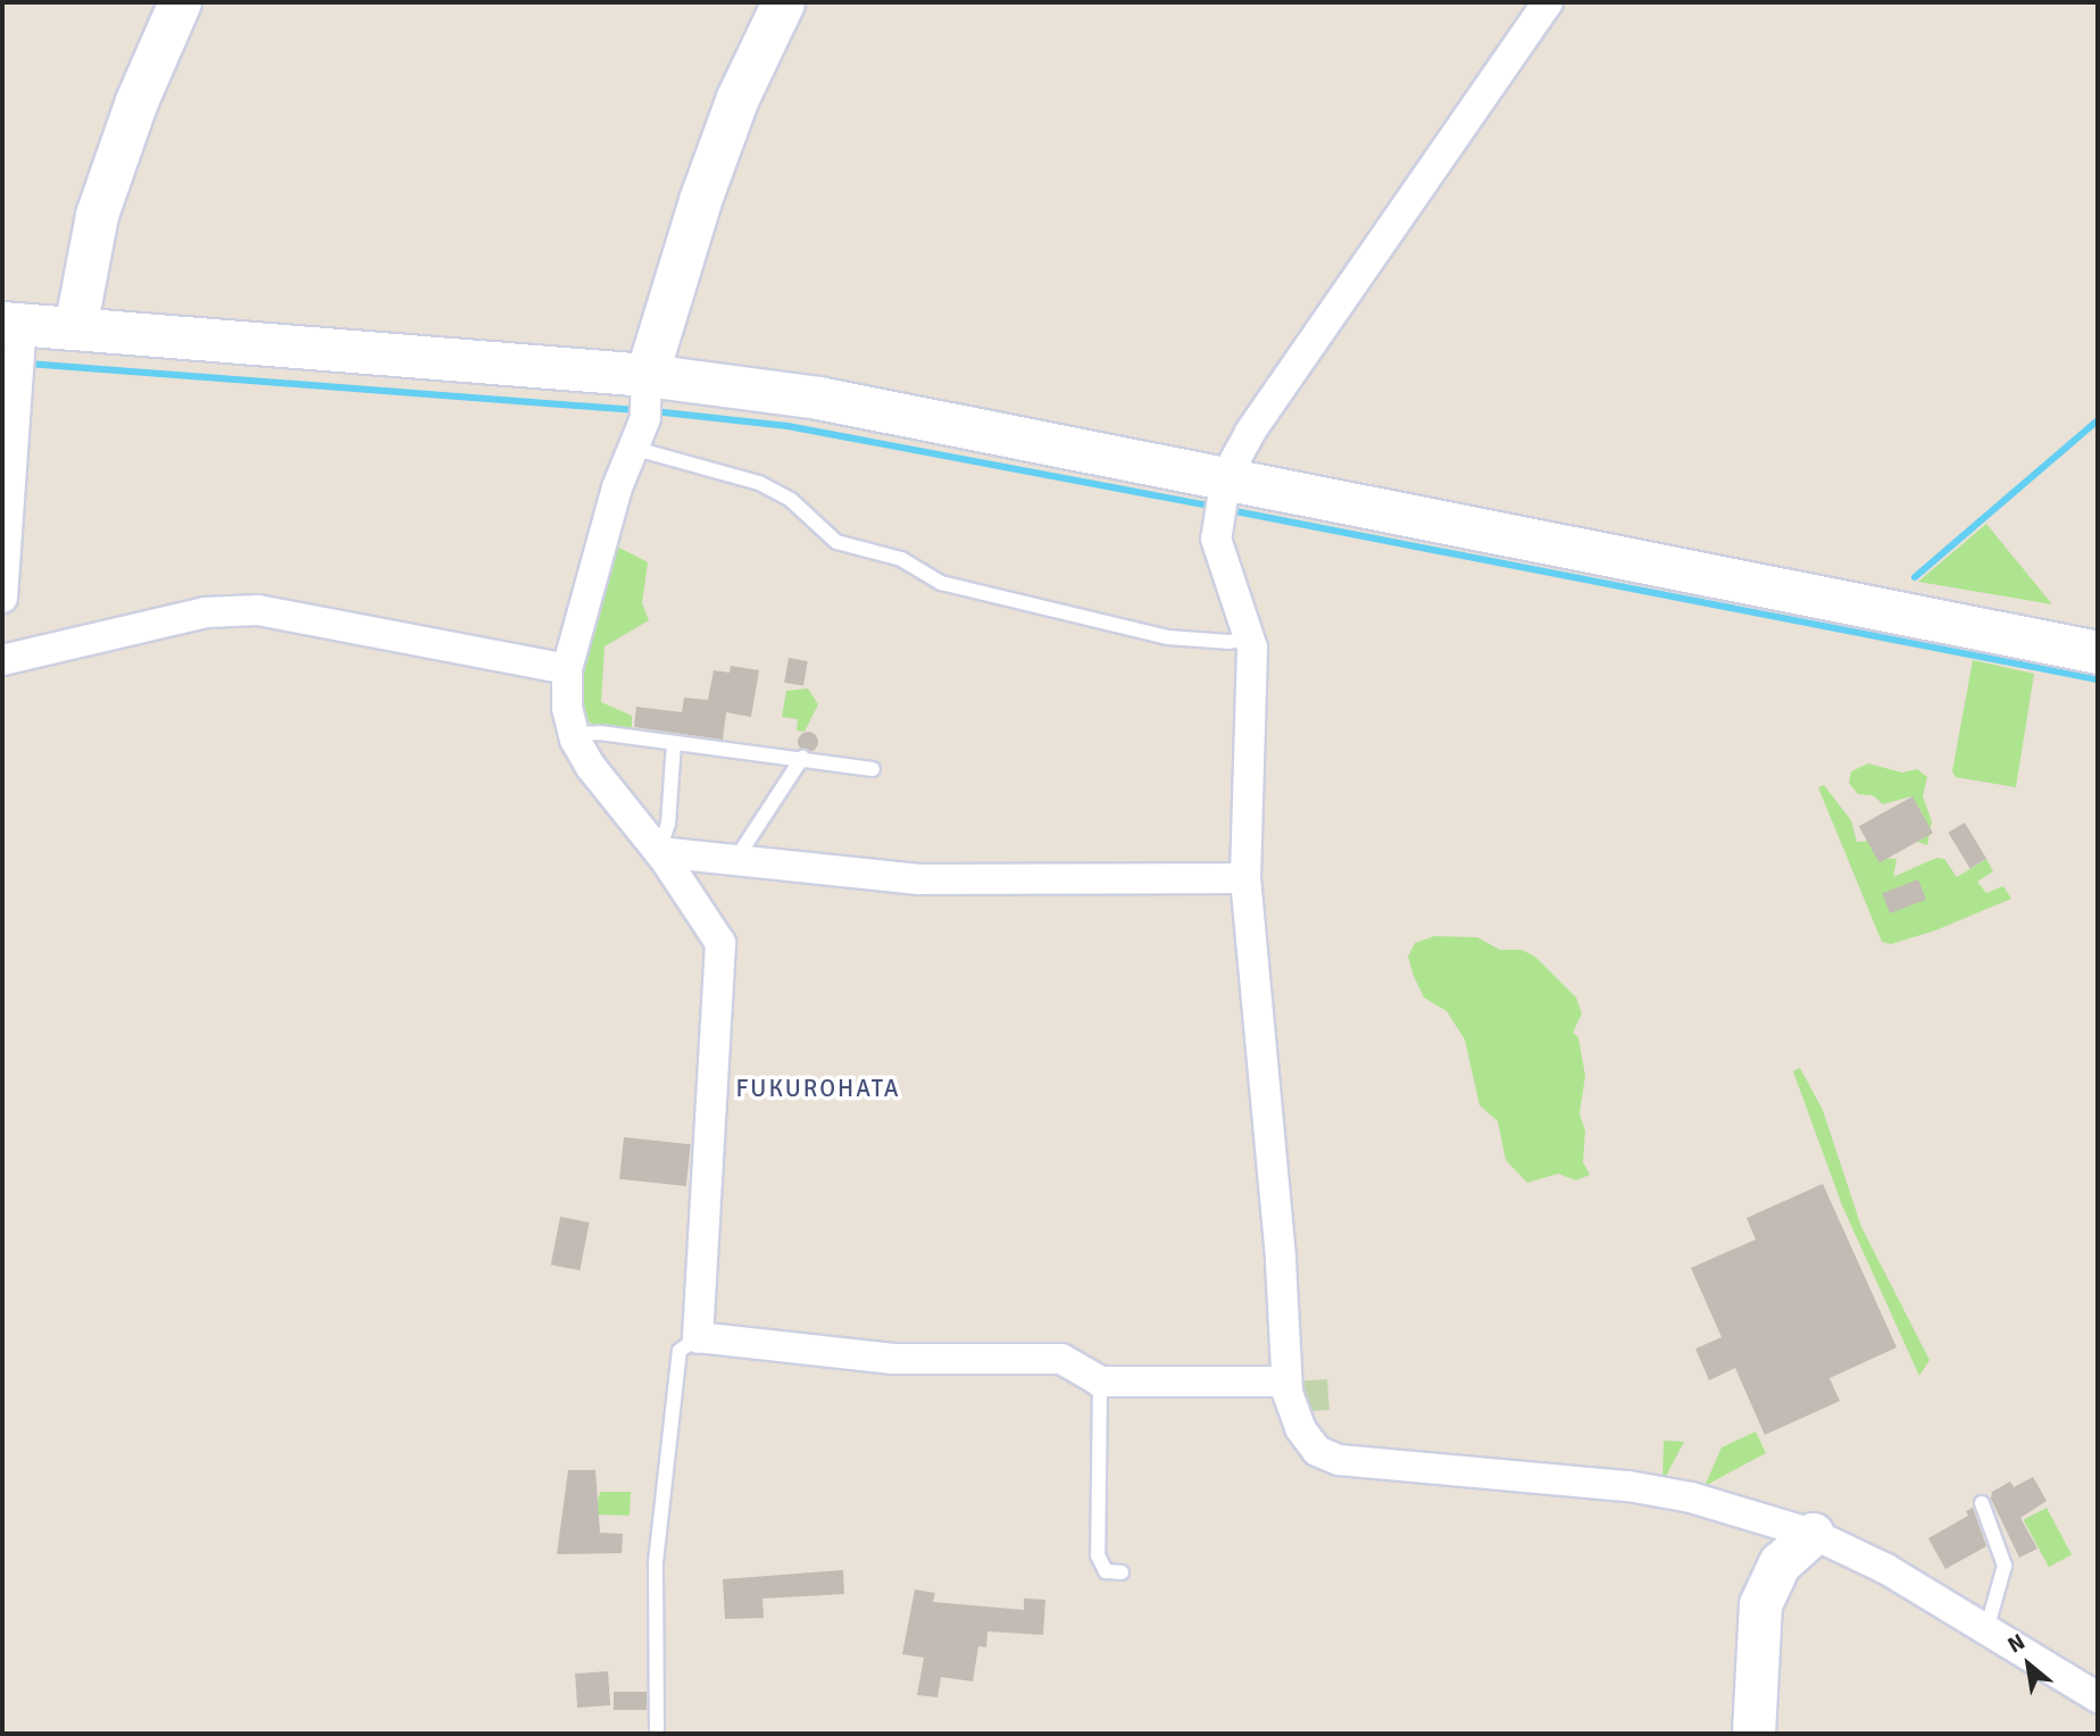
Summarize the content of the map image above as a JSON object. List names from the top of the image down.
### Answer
{
  "districts": ["FUKUROHATA"],
  "north": "top left"
}
